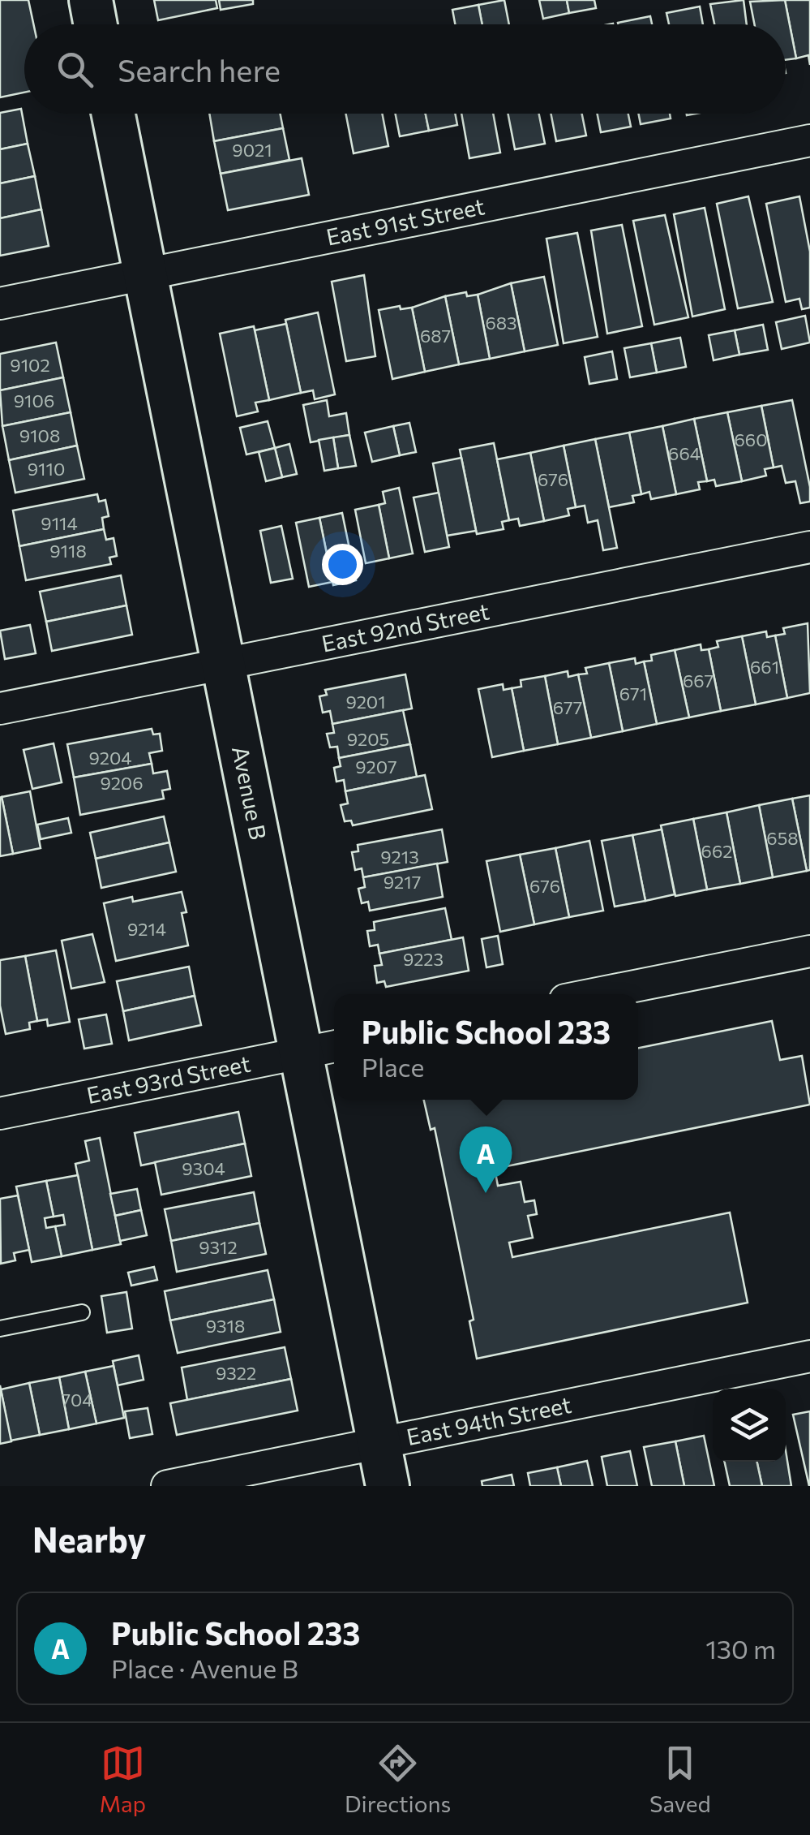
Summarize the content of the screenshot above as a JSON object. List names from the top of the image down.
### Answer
{
  "streets": {
    "street": [
      "East 91st Street",
      "East 92nd Street",
      "Avenue B",
      "East 93rd Street",
      "East 94th Street"
    ]
  },
  "crossings": [
    ["East 91st Street", "Avenue B"],
    ["East 92nd Street", "Avenue B"],
    ["Avenue B", "East 93rd Street"],
    ["Avenue B", "East 94th Street"]
  ],
  "house_numbers": [
    "9021",
    "683",
    "687",
    "9102",
    "9106",
    "9108",
    "660",
    "664",
    "9110",
    "676",
    "9114",
    "9118",
    "661",
    "667",
    "671",
    "9201",
    "677",
    "9205",
    "9204",
    "9207",
    "9206",
    "658",
    "662",
    "9213",
    "9217",
    "676",
    "9214",
    "9223",
    "9304",
    "9312",
    "9318",
    "9322",
    "704"
  ],
  "page": {
    "search": "Search here",
    "popup": ["Public School 233", "Place"],
    "pins": "A",
    "heading": "Nearby",
    "list": [
      {
        "mark": "A",
        "name": "Public School 233",
        "note": "Place · Avenue B",
        "value": "130 m"
      }
    ],
    "nav": ["Map", "Directions", "Saved"]
  }
}
